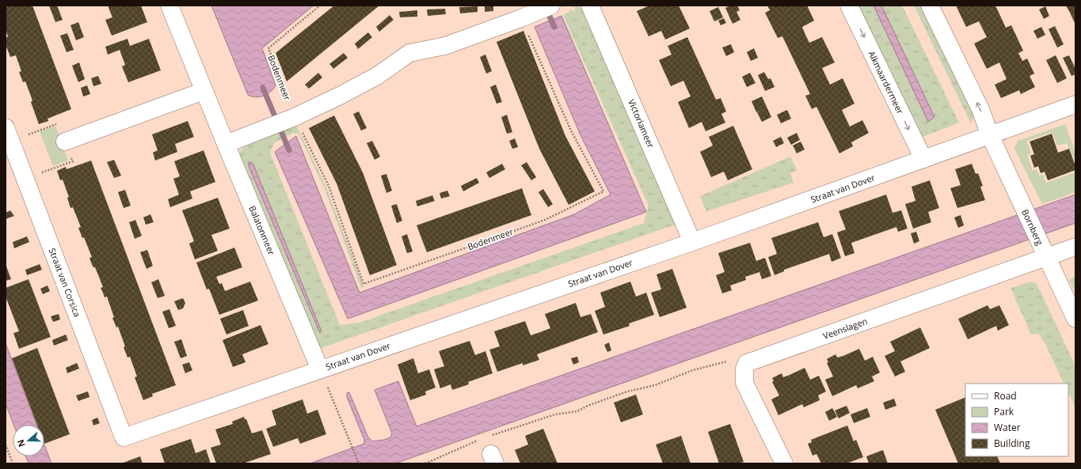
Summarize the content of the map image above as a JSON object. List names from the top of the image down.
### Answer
{
  "streets": {
    "street": [
      "Alkmaardermeer",
      "Victoriameer",
      "Straat van Dover",
      "Bornberg",
      "Balatonmeer",
      "Straat van Corsica",
      "Veenslagen"
    ],
    "path": ["Bodenmeer"]
  },
  "crossings": [
    ["Alkmaardermeer", "Straat van Dover"],
    ["Victoriameer", "Straat van Dover"],
    ["Straat van Dover", "Bornberg"],
    ["Straat van Dover", "Balatonmeer"],
    ["Straat van Dover", "Straat van Corsica"],
    ["Bornberg", "Veenslagen"]
  ],
  "legend": [
    "Road",
    "Park",
    "Water",
    "Building"
  ],
  "north": "left"
}
